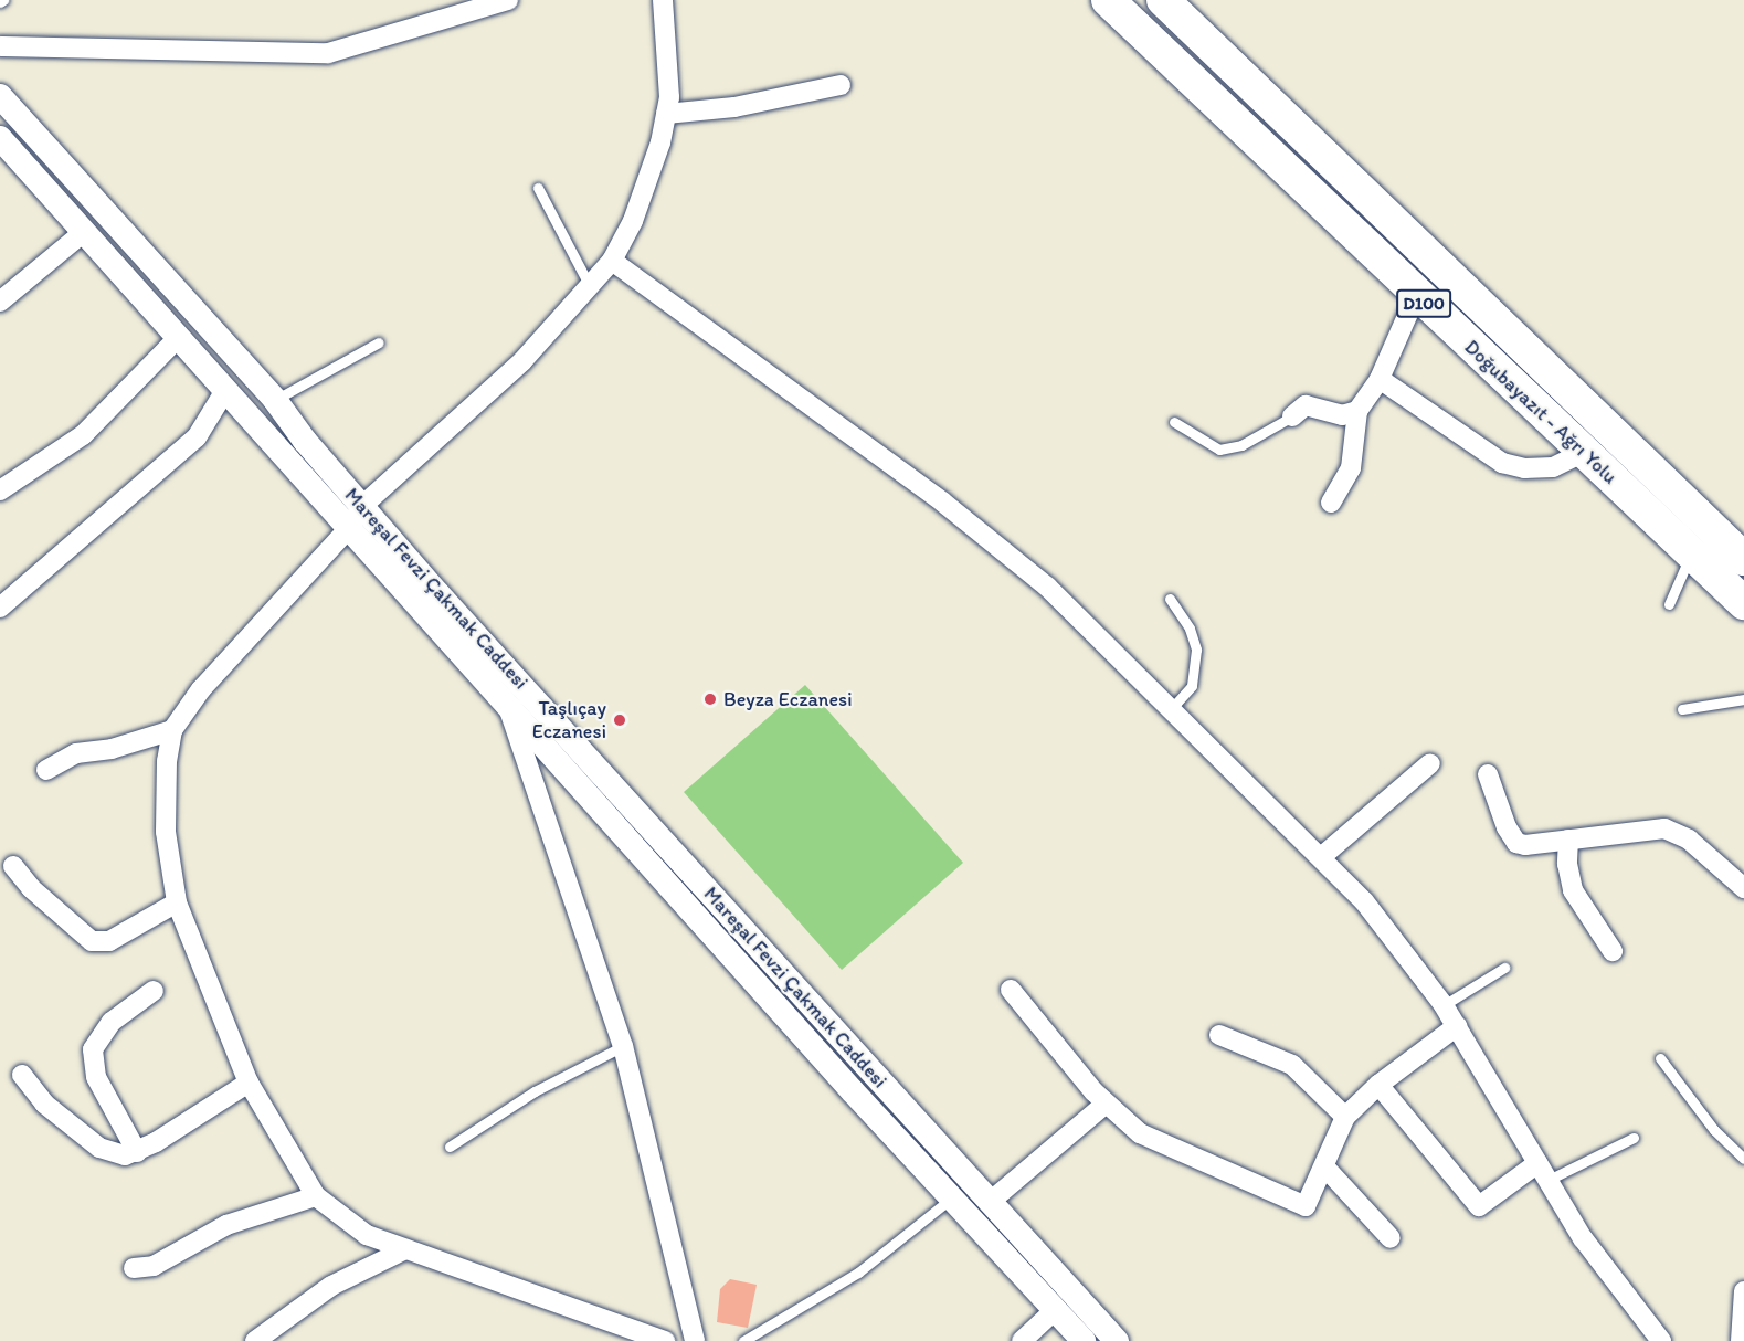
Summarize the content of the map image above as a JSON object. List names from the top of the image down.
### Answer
{
  "streets": {
    "highway": ["D100", "Doğubayazıt - Ağrı Yolu"],
    "street": ["Mareşal Fevzi Çakmak Caddesi"]
  },
  "places": ["Beyza Eczanesi", "Taşlıçay Eczanesi"]
}
